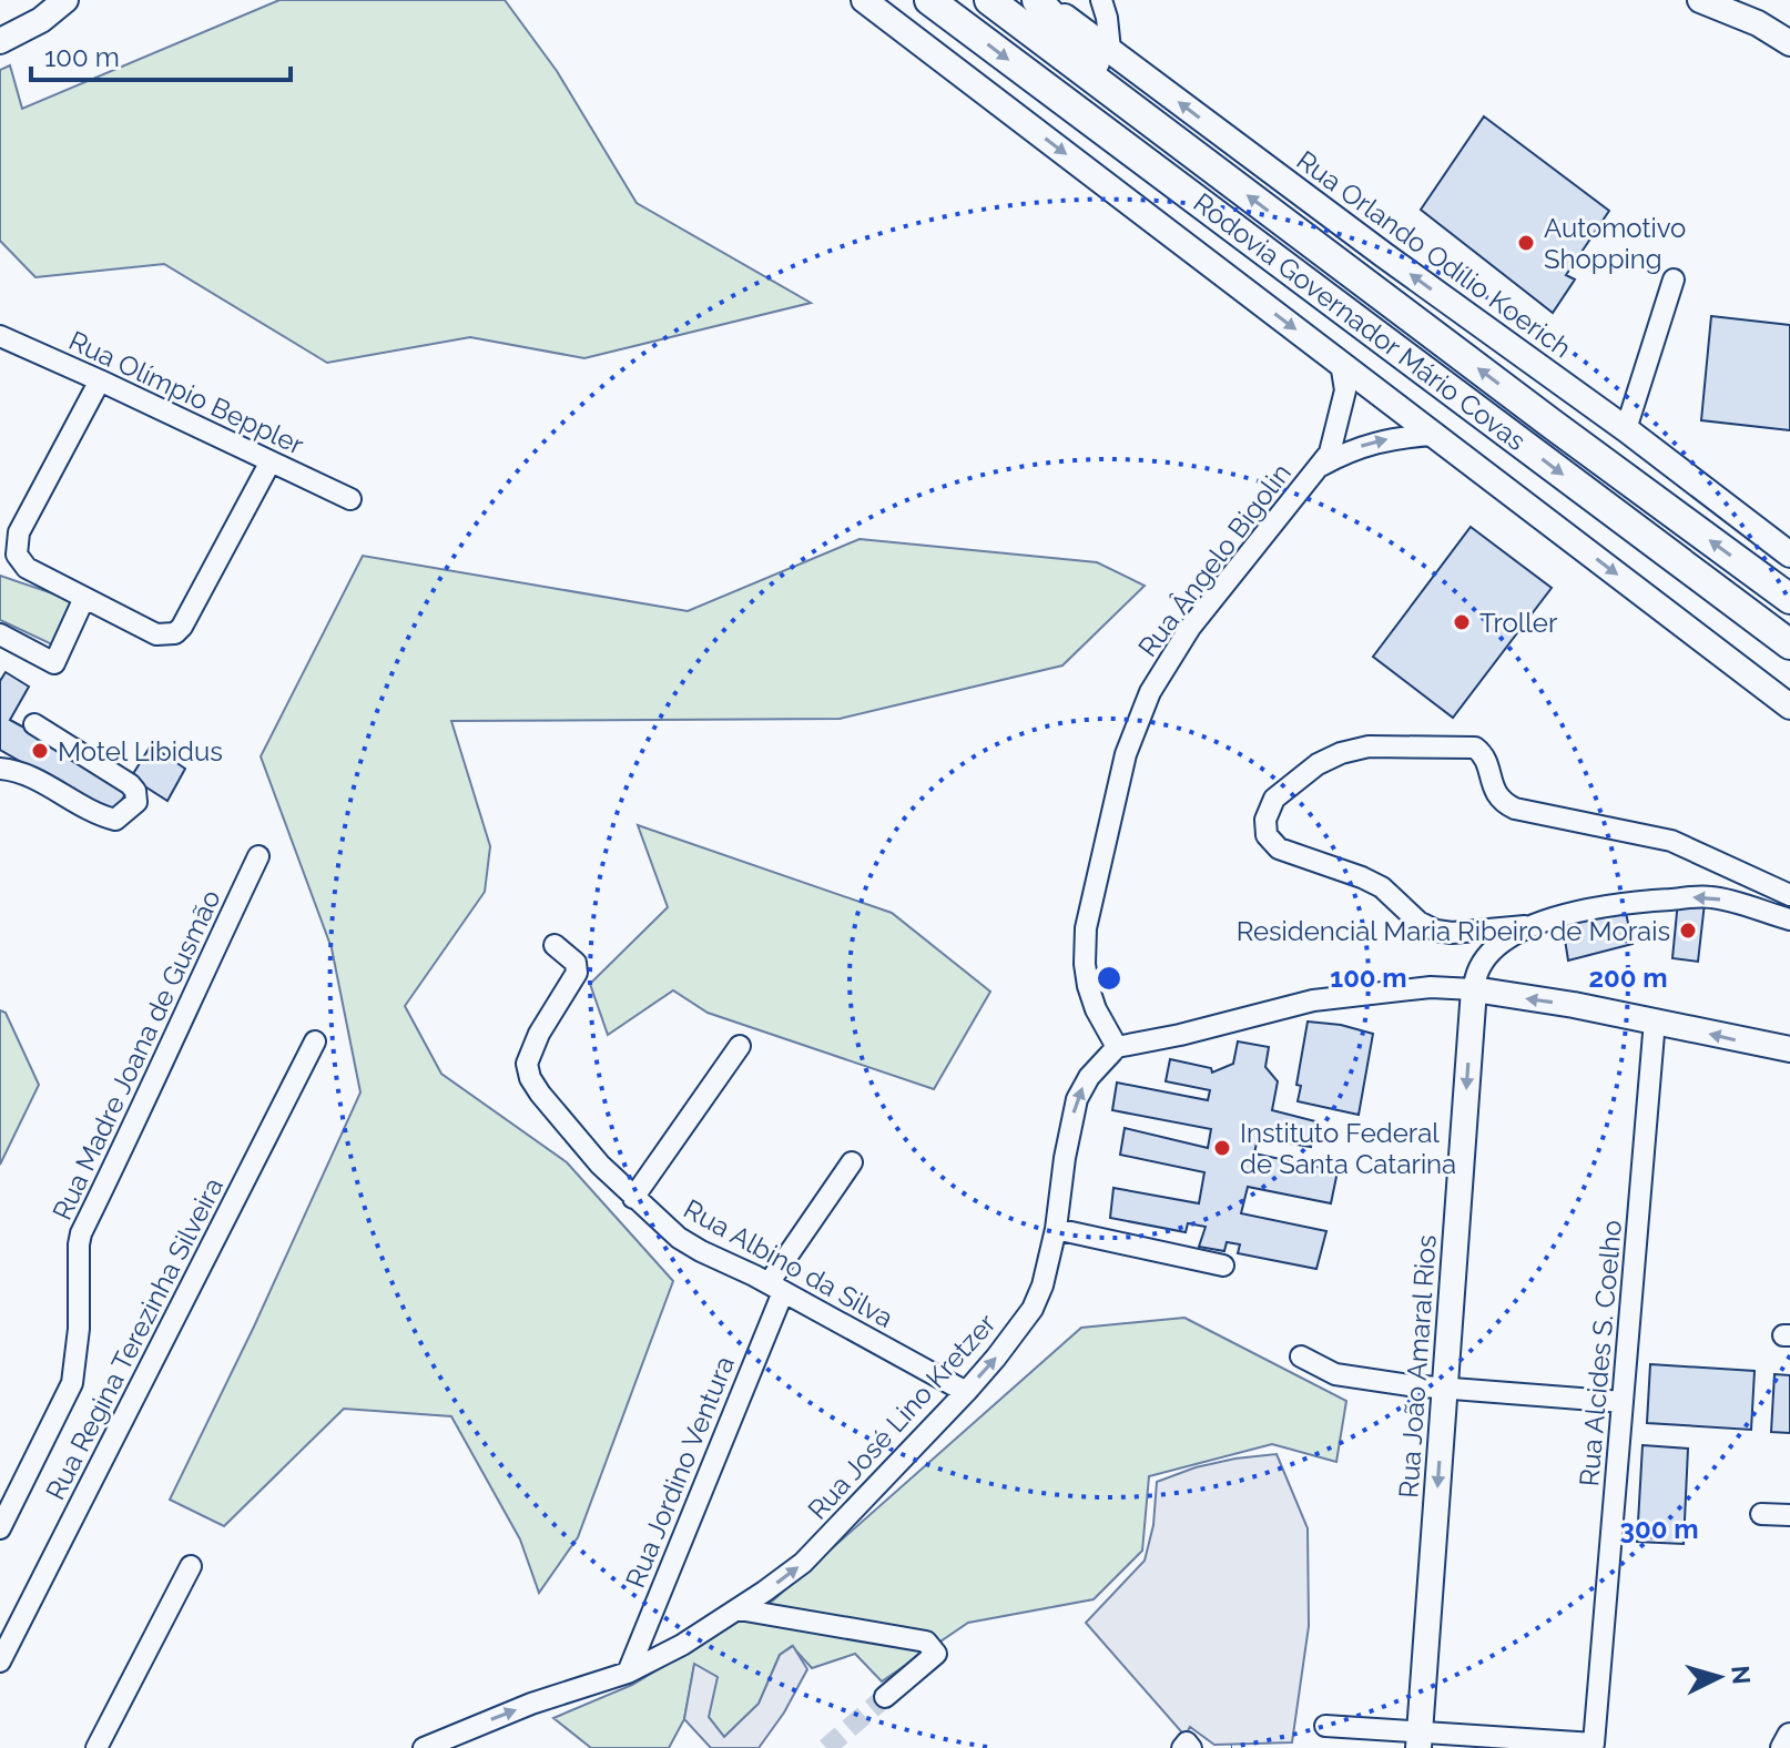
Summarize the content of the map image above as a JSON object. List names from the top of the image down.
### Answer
{
  "streets": {
    "highway": ["Rodovia Governador Mário Covas"],
    "main road": ["Rua Orlando Odílio Koerich", "Rua João Amaral Rios"],
    "street": [
      "Rua Olímpio Beppler",
      "Rua Ângelo Bigolin",
      "Rua Madre Joana de Gusmão",
      "Rua Albino da Silva",
      "Rua Regina Terezinha Silveira",
      "Rua Alcides S. Coelho",
      "Rua José Lino Kretzer",
      "Rua Jordino Ventura"
    ]
  },
  "crossings": [
    ["Rua Ângelo Bigolin", "Rua José Lino Kretzer"],
    ["Rua Albino da Silva", "Rua José Lino Kretzer"],
    ["Rua Albino da Silva", "Rua Jordino Ventura"],
    ["Rua Alcides S. Coelho", "Rua João Amaral Rios"],
    ["Rua José Lino Kretzer", "Rua Jordino Ventura"]
  ],
  "one_way": ["Rua João Amaral Rios", "Rua José Lino Kretzer"],
  "places": [
    "Automotivo Shopping",
    "Troller",
    "Motel Libidus",
    "Residencial Maria Ribeiro de Morais",
    "Instituto Federal de Santa Catarina"
  ],
  "scale_bar": "100 m",
  "north": "right",
  "rings": ["100 m", "200 m", "300 m"]
}
